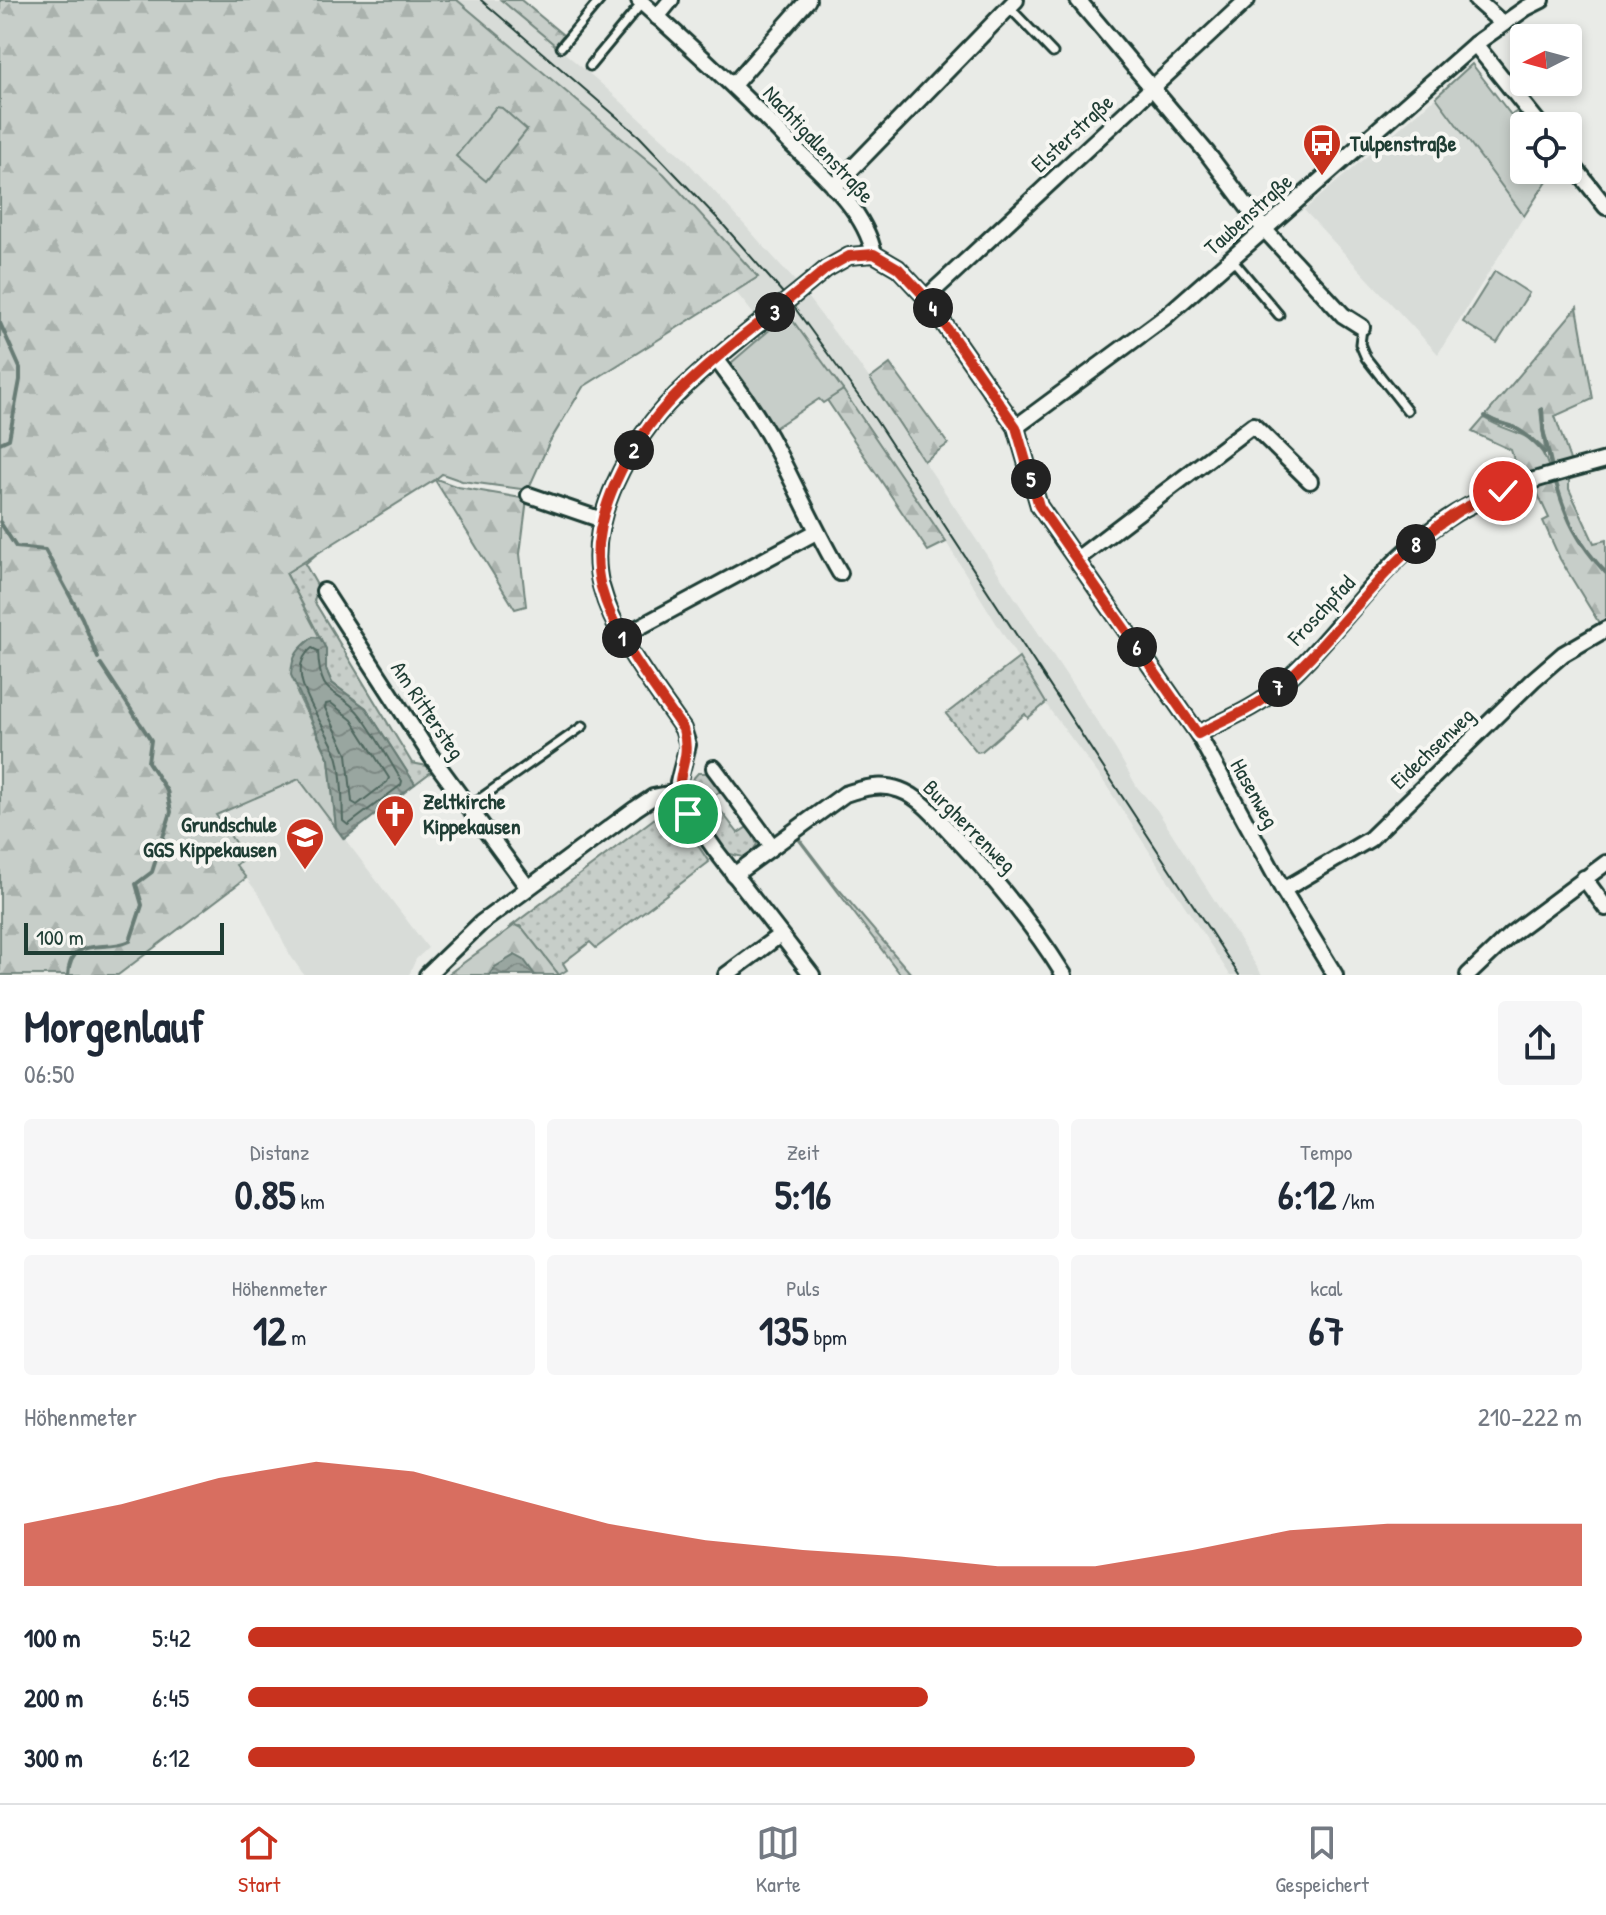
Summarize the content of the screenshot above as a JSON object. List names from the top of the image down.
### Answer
{
  "streets": {
    "street": [
      "Elsterstraße",
      "Nachtigallenstraße",
      "Taubenstraße",
      "Froschpfad",
      "Am Rittersteg",
      "Eidechsenweg",
      "Hasenweg",
      "Burgherrenweg"
    ]
  },
  "crossings": [
    ["Taubenstraße", "Hasenweg"],
    ["Froschpfad", "Hasenweg"],
    ["Eidechsenweg", "Hasenweg"]
  ],
  "places": {
    "bus stop": ["Tulpenstraße"],
    "church": ["Zeltkirche Kippekausen"],
    "school or university": ["Grundschule GGS Kippekausen"]
  },
  "scale_bar": "100 m",
  "north": "left",
  "page": {
    "pins": [
      "4",
      "3",
      "2",
      "5",
      "8",
      "1",
      "6",
      "7"
    ],
    "scale": "100 m",
    "heading": ["Morgenlauf", "06:50"],
    "stats": [
      ["Distanz", "0.85 km"],
      ["Zeit", "5:16"],
      ["Tempo", "6:12 /km"],
      ["Höhenmeter", "12 m"],
      ["Puls", "135 bpm"],
      ["kcal", "67"]
    ],
    "chart": ["Höhenmeter", "210–222 m"],
    "list": [
      {
        "name": "100 m",
        "note": "5:42"
      },
      {
        "name": "200 m",
        "note": "6:45"
      },
      {
        "name": "300 m",
        "note": "6:12"
      }
    ],
    "tabs": ["Start", "Karte", "Gespeichert"]
  }
}
